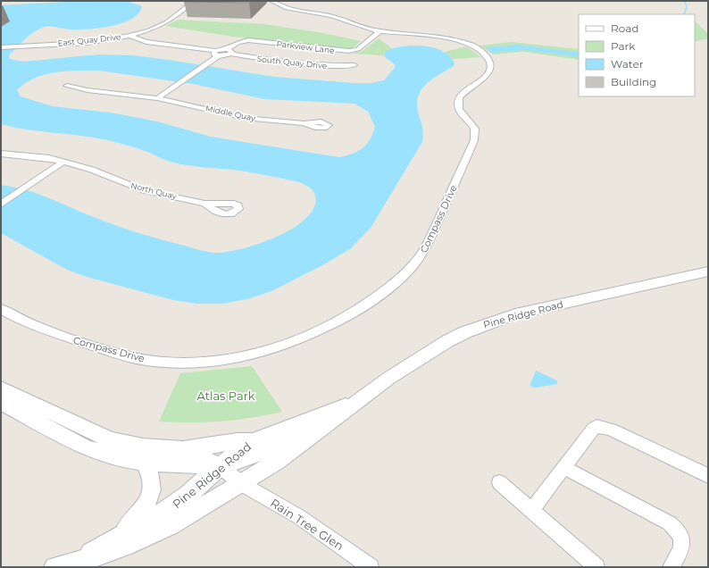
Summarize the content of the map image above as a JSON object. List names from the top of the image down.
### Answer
{
  "streets": {
    "street": [
      "East Quay Drive",
      "Parkview Lane",
      "South Quay Drive",
      "Middle Quay",
      "North Quay",
      "Compass Drive",
      "Pine Ridge Road",
      "Rain Tree Glen"
    ]
  },
  "crossings": [
    ["Parkview Lane", "South Quay Drive"],
    ["Parkview Lane", "Compass Drive"],
    ["Pine Ridge Road", "Rain Tree Glen"]
  ],
  "parks": ["Atlas Park"],
  "legend": [
    "Road",
    "Park",
    "Water",
    "Building"
  ]
}
